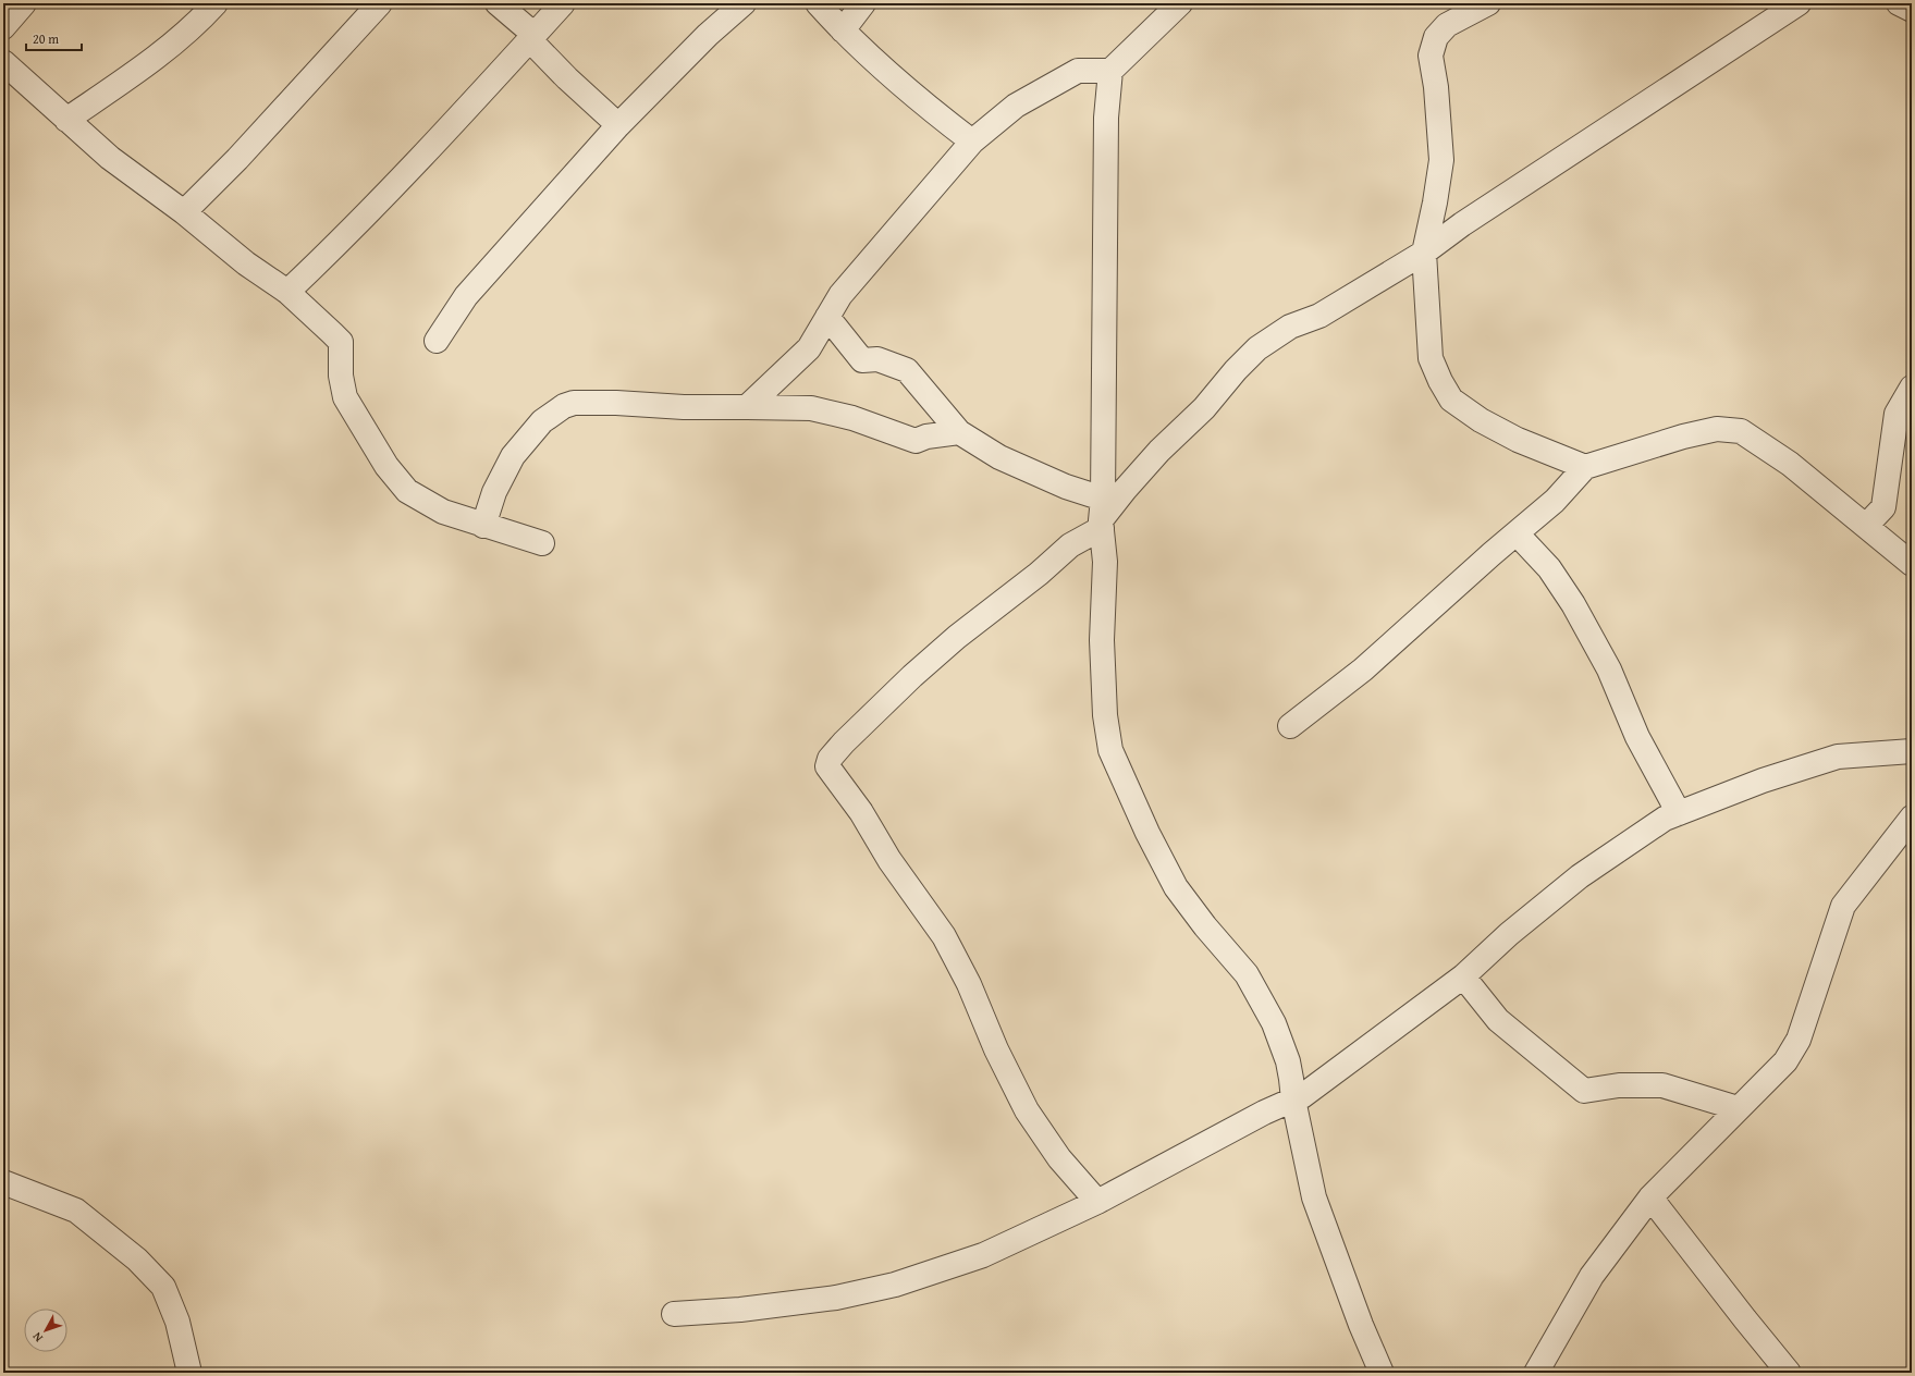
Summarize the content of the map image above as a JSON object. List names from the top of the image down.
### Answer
{
  "scale_bar": "20 m",
  "north": "bottom left"
}
